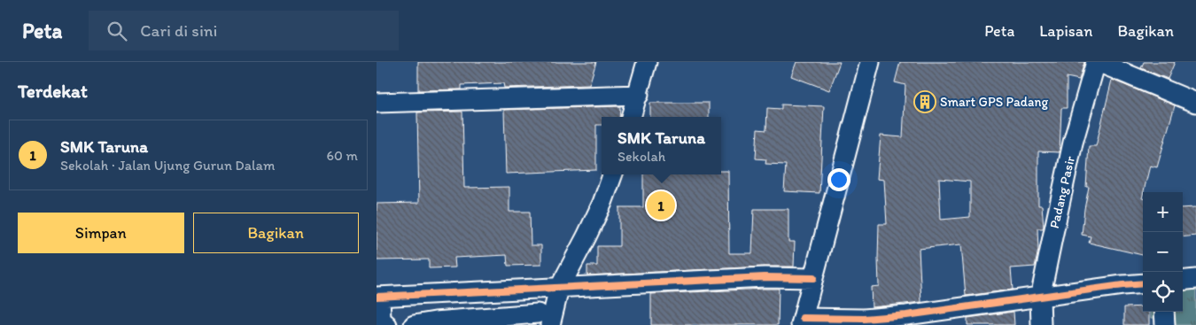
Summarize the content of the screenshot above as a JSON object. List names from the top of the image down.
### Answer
{
  "streets": {
    "street": ["Padang Pasir"]
  },
  "places": {
    "building": ["Smart GPS Padang"]
  },
  "page": {
    "header": "Peta",
    "search": "Cari di sini",
    "nav": ["Peta", "Lapisan", "Bagikan"],
    "heading": "Terdekat",
    "popup": ["SMK Taruna", "Sekolah"],
    "list": [
      {
        "mark": "1",
        "name": "SMK Taruna",
        "note": "Sekolah · Jalan Ujung Gurun Dalam",
        "value": "60 m"
      }
    ],
    "pins": "1",
    "map_buttons": ["+", "−"],
    "buttons": ["Simpan", "Bagikan"]
  }
}
